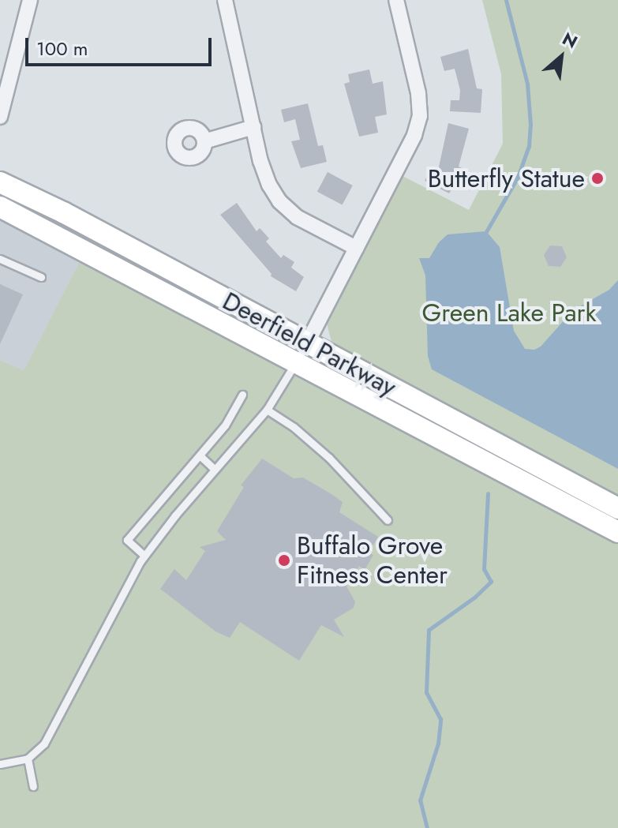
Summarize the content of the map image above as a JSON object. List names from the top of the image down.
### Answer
{
  "streets": {
    "main road": ["Deerfield Parkway"]
  },
  "parks": ["Green Lake Park"],
  "places": ["Butterfly Statue", "Buffalo Grove Fitness Center"],
  "scale_bar": "100 m",
  "north": "top right"
}
